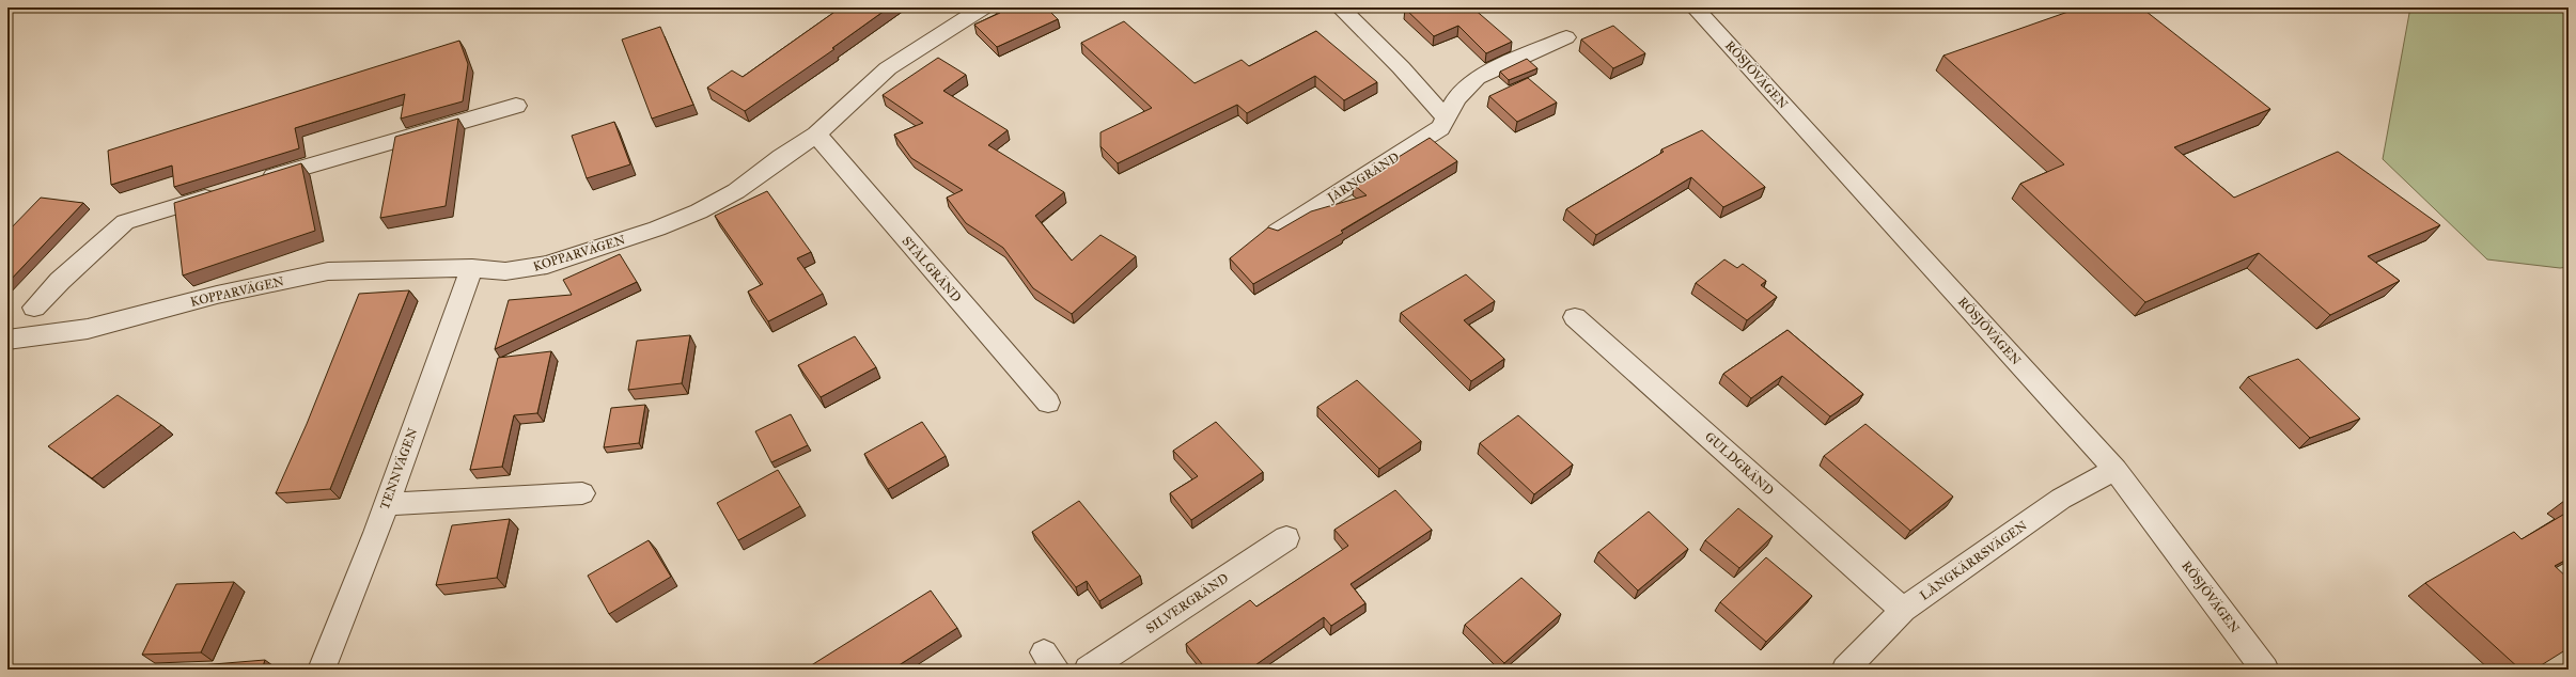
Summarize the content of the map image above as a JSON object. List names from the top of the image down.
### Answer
{
  "streets": {
    "street": [
      "RÖSJÖVÄGEN",
      "JÄRNGRÄND",
      "KOPPARVÄGEN",
      "STÅLGRÄND",
      "GULDGRÄND",
      "TENNVÄGEN",
      "LÅNGKÄRRSVÄGEN",
      "SILVERGRÄND"
    ]
  },
  "crossings": [
    ["RÖSJÖVÄGEN", "LÅNGKÄRRSVÄGEN"],
    ["KOPPARVÄGEN", "STÅLGRÄND"],
    ["KOPPARVÄGEN", "TENNVÄGEN"],
    ["GULDGRÄND", "LÅNGKÄRRSVÄGEN"]
  ]
}
